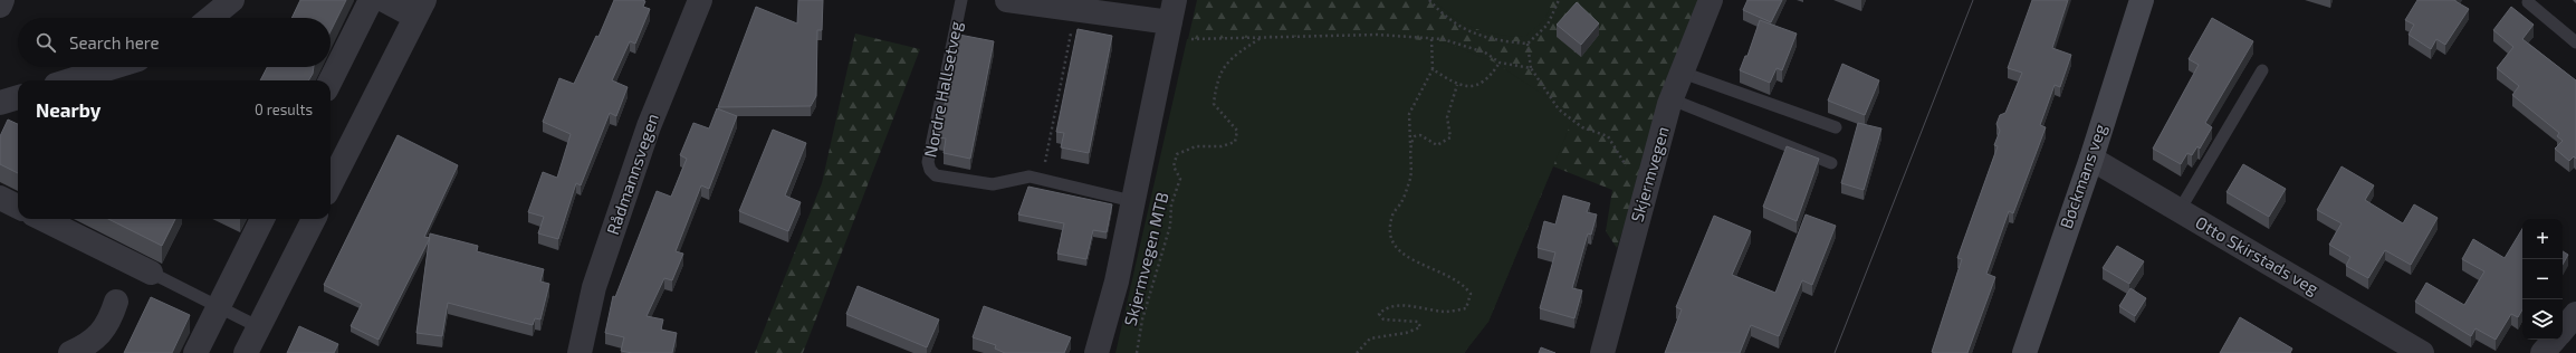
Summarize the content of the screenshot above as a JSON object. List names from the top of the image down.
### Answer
{
  "streets": {
    "main road": ["Bøckmans veg"],
    "street": ["Rådmannsvegen", "Skjermvegen", "Otto Skirstads veg"],
    "lane": ["Nordre Hallsetveg"],
    "path": ["Skjermvegen MTB"]
  },
  "crossings": [
    ["Bøckmans veg", "Otto Skirstads veg"]
  ],
  "page": {
    "search": "Search here",
    "heading": ["Nearby", "0 results"],
    "map_buttons": ["+", "−"]
  }
}
